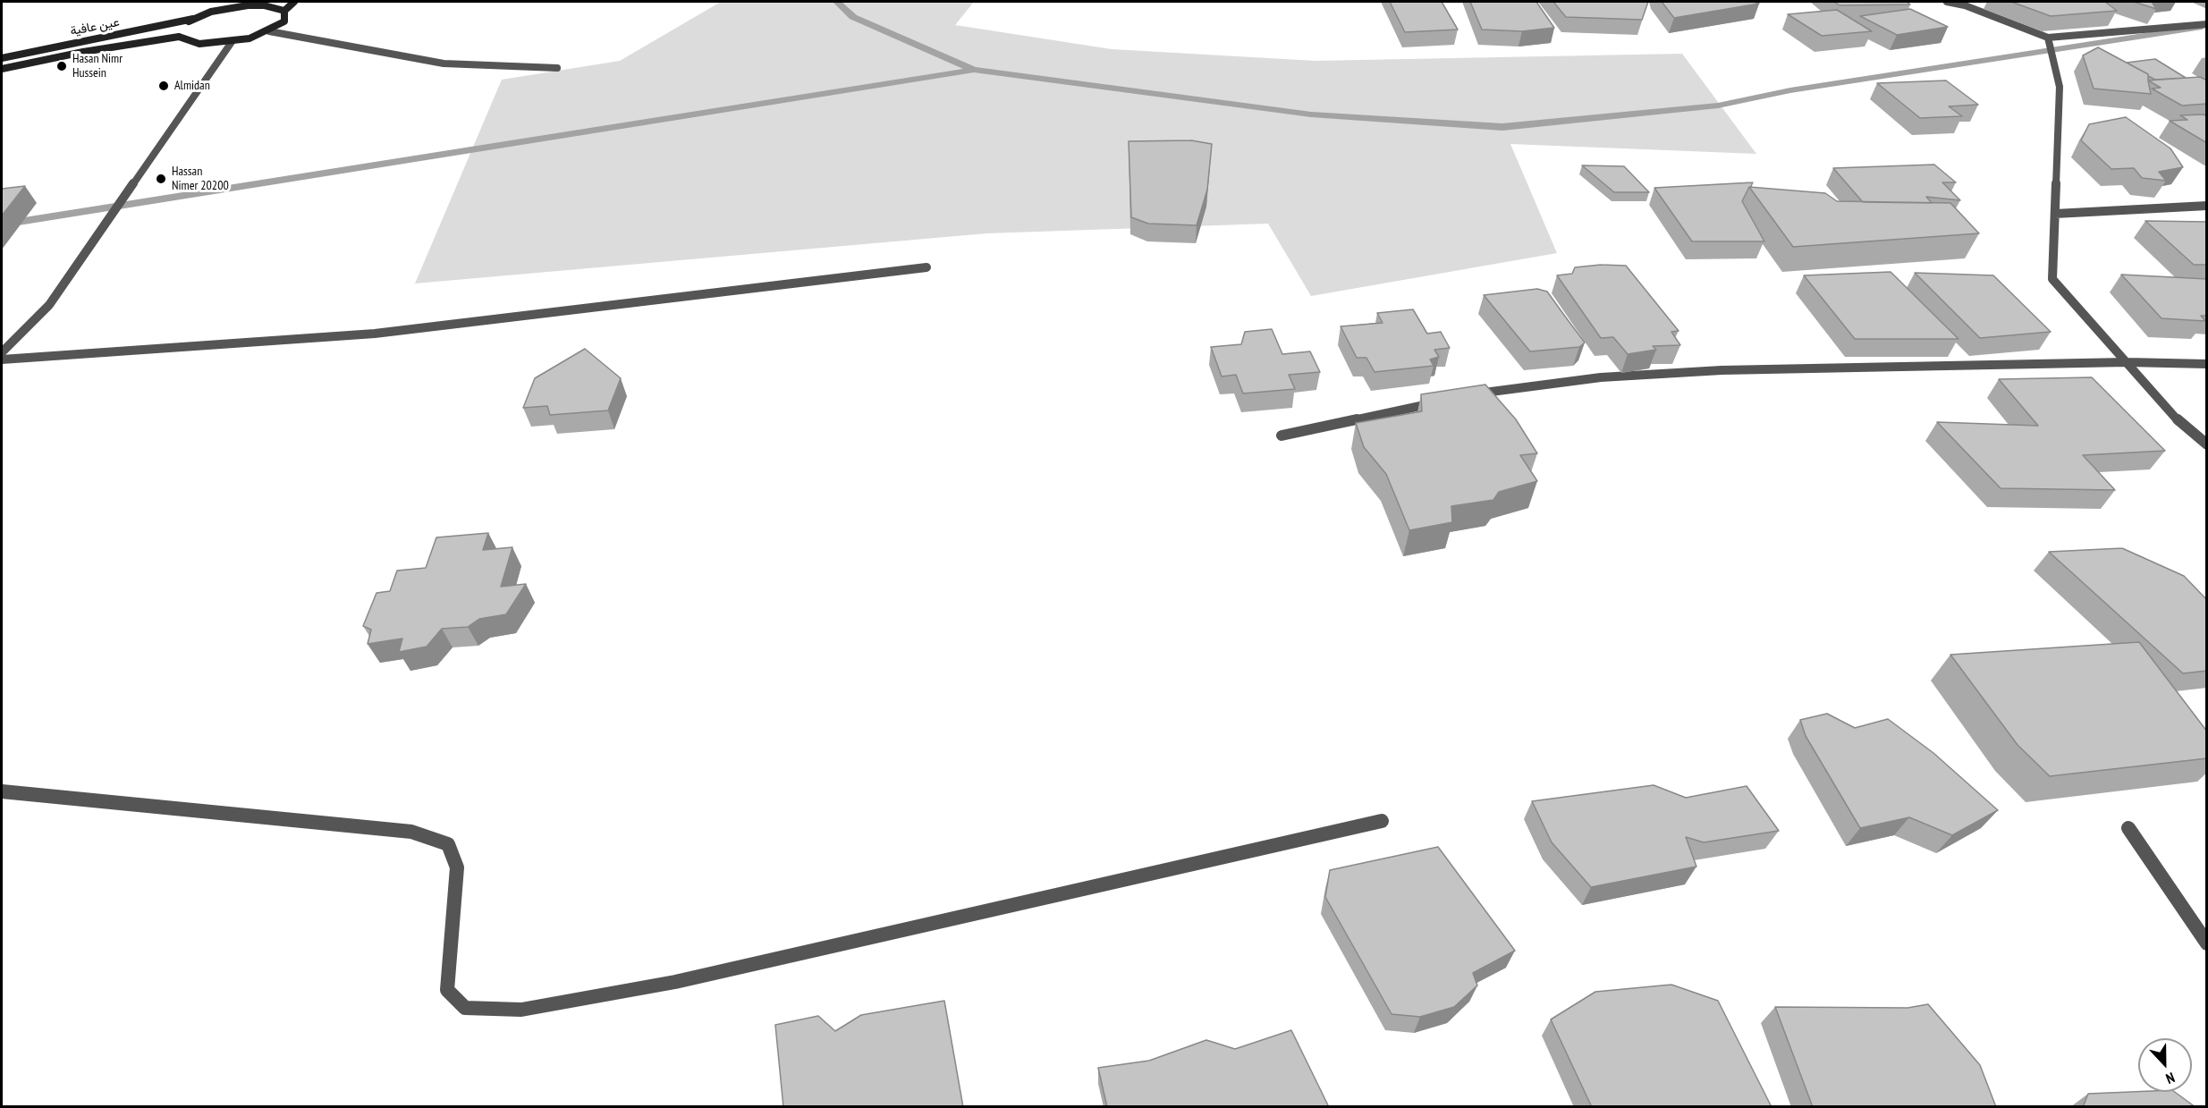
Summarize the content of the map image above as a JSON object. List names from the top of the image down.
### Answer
{
  "streets": {
    "main road": ["عين عافية"]
  },
  "places": ["Hasan Nimr Hussein", "Almidan", "Hassan Nimer 20200"],
  "north": "bottom"
}
